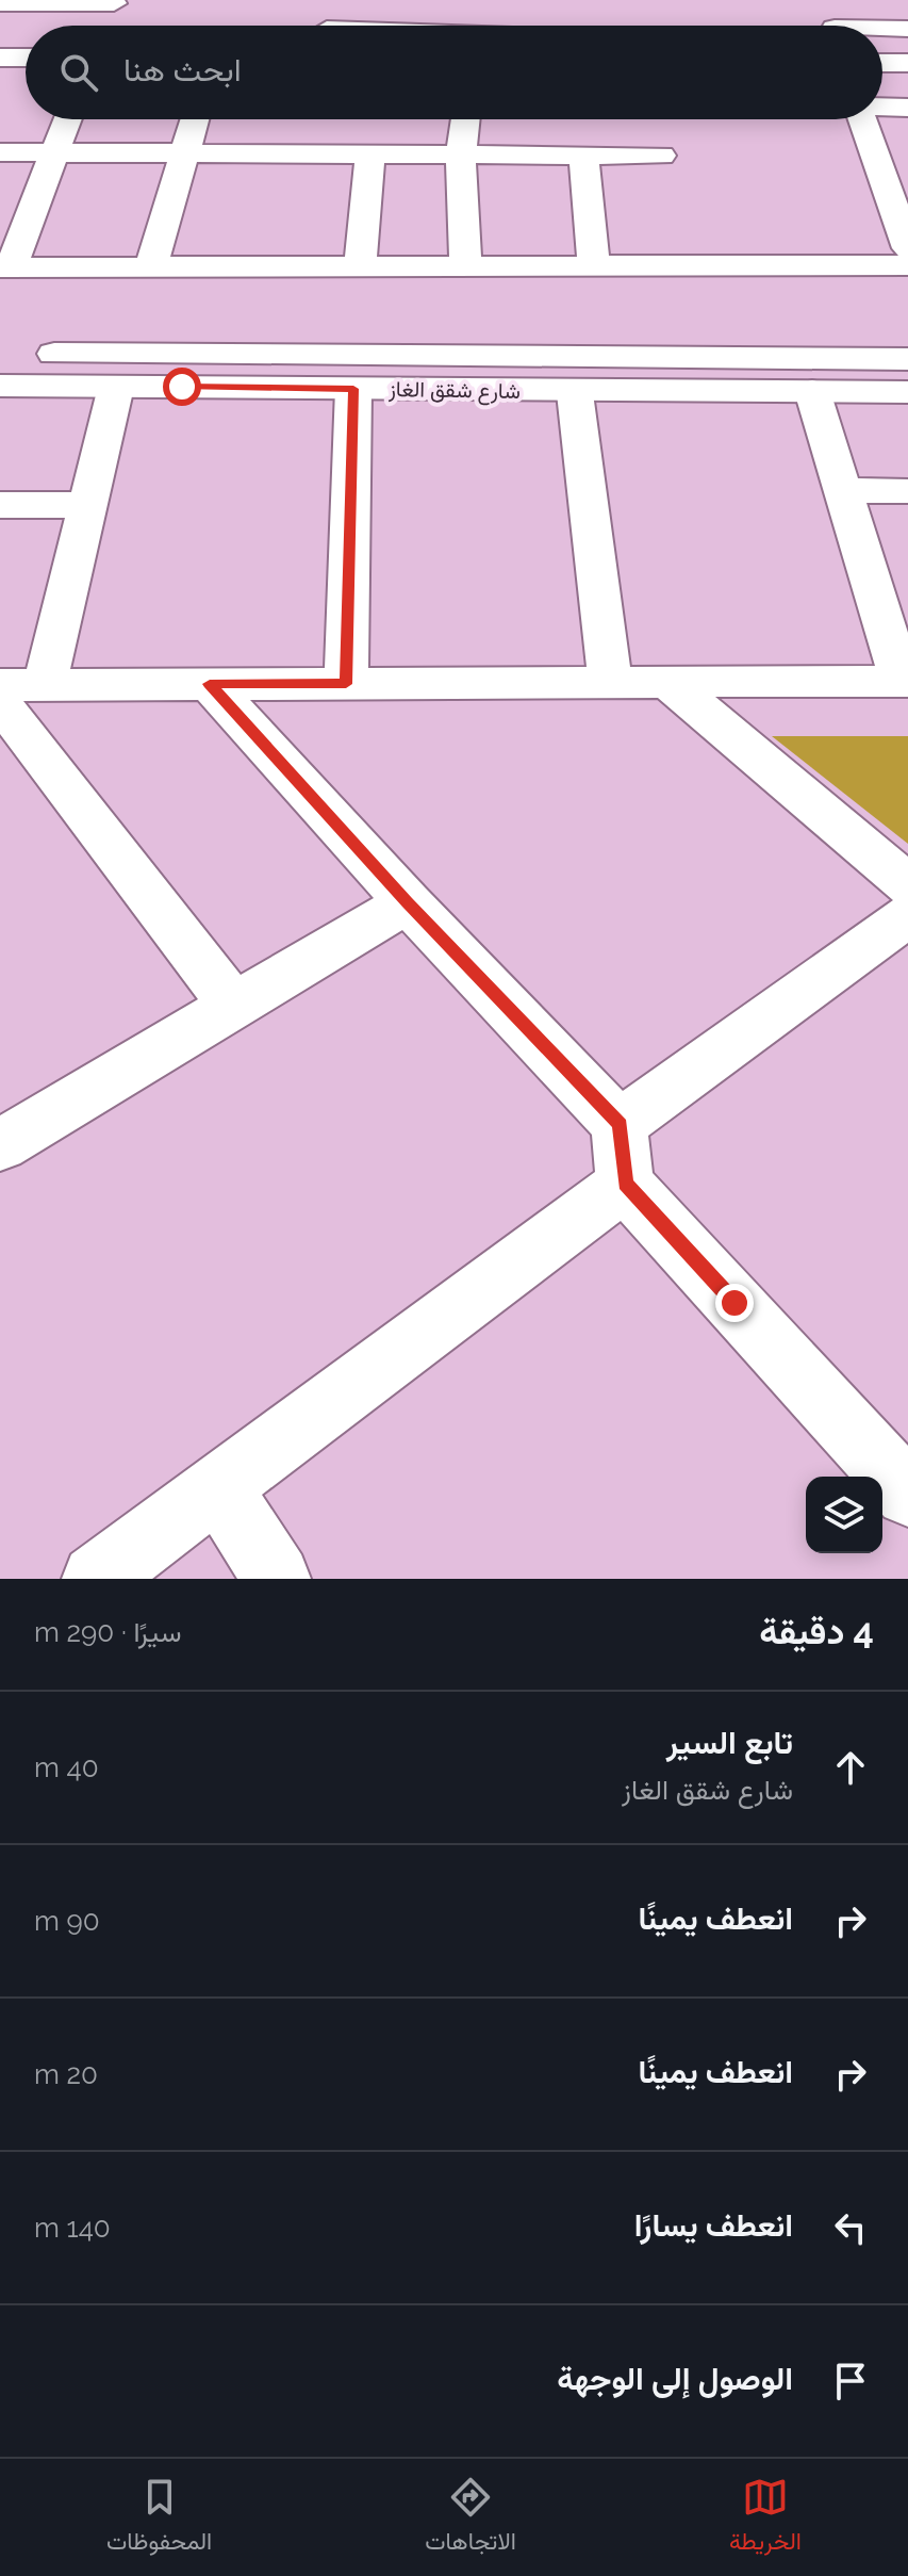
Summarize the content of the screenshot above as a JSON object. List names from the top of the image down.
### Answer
{
  "streets": {
    "street": ["شارع شقق الغاز"]
  },
  "page": {
    "search": "ابحث هنا",
    "heading": ["4 دقيقة", "سيرًا · 290 m"],
    "list": [
      ["تابع السير", "شارع شقق الغاز", "40 m"],
      ["انعطف يمينًا", "90 m"],
      ["انعطف يمينًا", "20 m"],
      ["انعطف يسارًا", "140 m"],
      "الوصول إلى الوجهة"
    ],
    "nav": ["الخريطة", "الاتجاهات", "المحفوظات"]
  }
}
